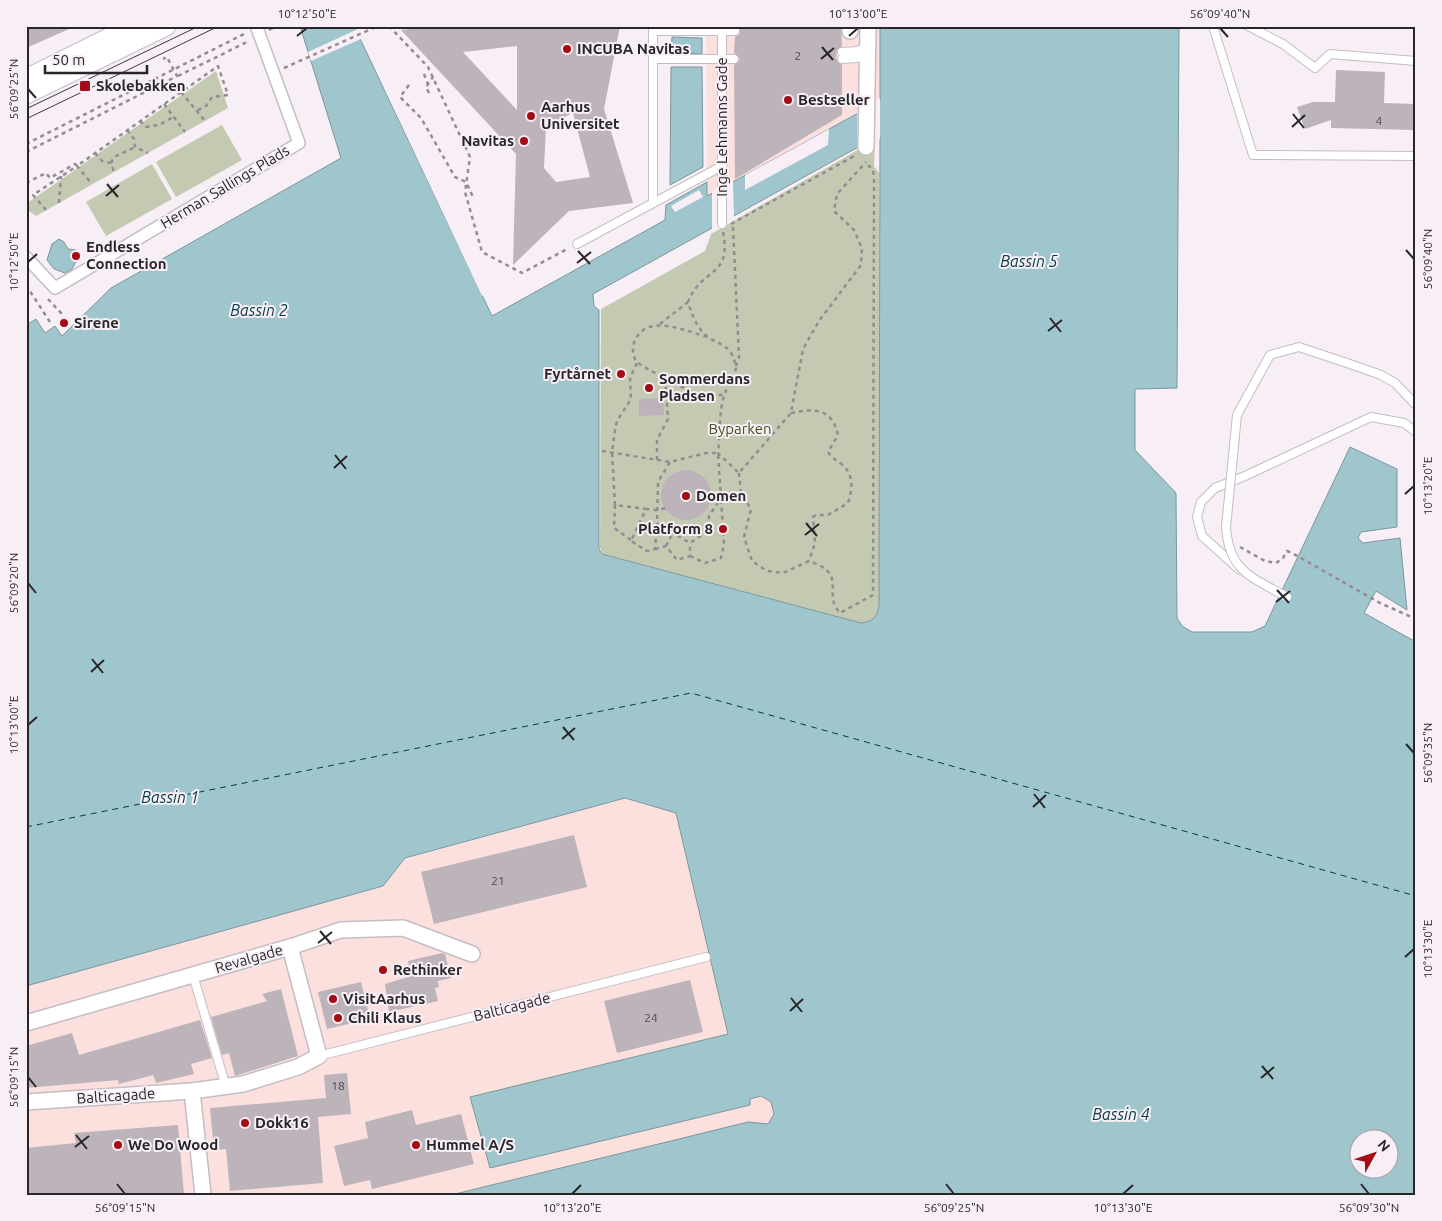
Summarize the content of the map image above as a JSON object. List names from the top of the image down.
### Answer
{
  "streets": {
    "street": ["Herman Sallings Plads", "Revalgade", "Balticagade"],
    "lane": ["Inge Lehmanns Gade"]
  },
  "water": [
    "Bassin 5",
    "Bassin 2",
    "Bassin 1",
    "Bassin 4"
  ],
  "parks": ["Byparken"],
  "places": {
    "other": [
      "INCUBA Navitas",
      "Bestseller",
      "Aarhus Universitet",
      "Navitas",
      "Endless Connection",
      "Sirene",
      "Fyrtårnet",
      "Sommerdans Pladsen",
      "Domen",
      "Platform 8",
      "Rethinker",
      "VisitAarhus",
      "Chili Klaus",
      "Dokk16",
      "We Do Wood",
      "Hummel A/S"
    ],
    "transit": ["Skolebakken"]
  },
  "house_numbers": [
    "2",
    "4",
    "21",
    "24",
    "18"
  ],
  "scale_bar": "50 m",
  "north": "top right",
  "coordinates": [
    "10°12'50\"E",
    "10°13'00\"E",
    "56°09'40\"N",
    "56°09'25\"N",
    "10°13'20\"E",
    "56°09'20\"N",
    "56°09'35\"N",
    "10°13'30\"E",
    "56°09'15\"N",
    "56°09'30\"N"
  ]
}
